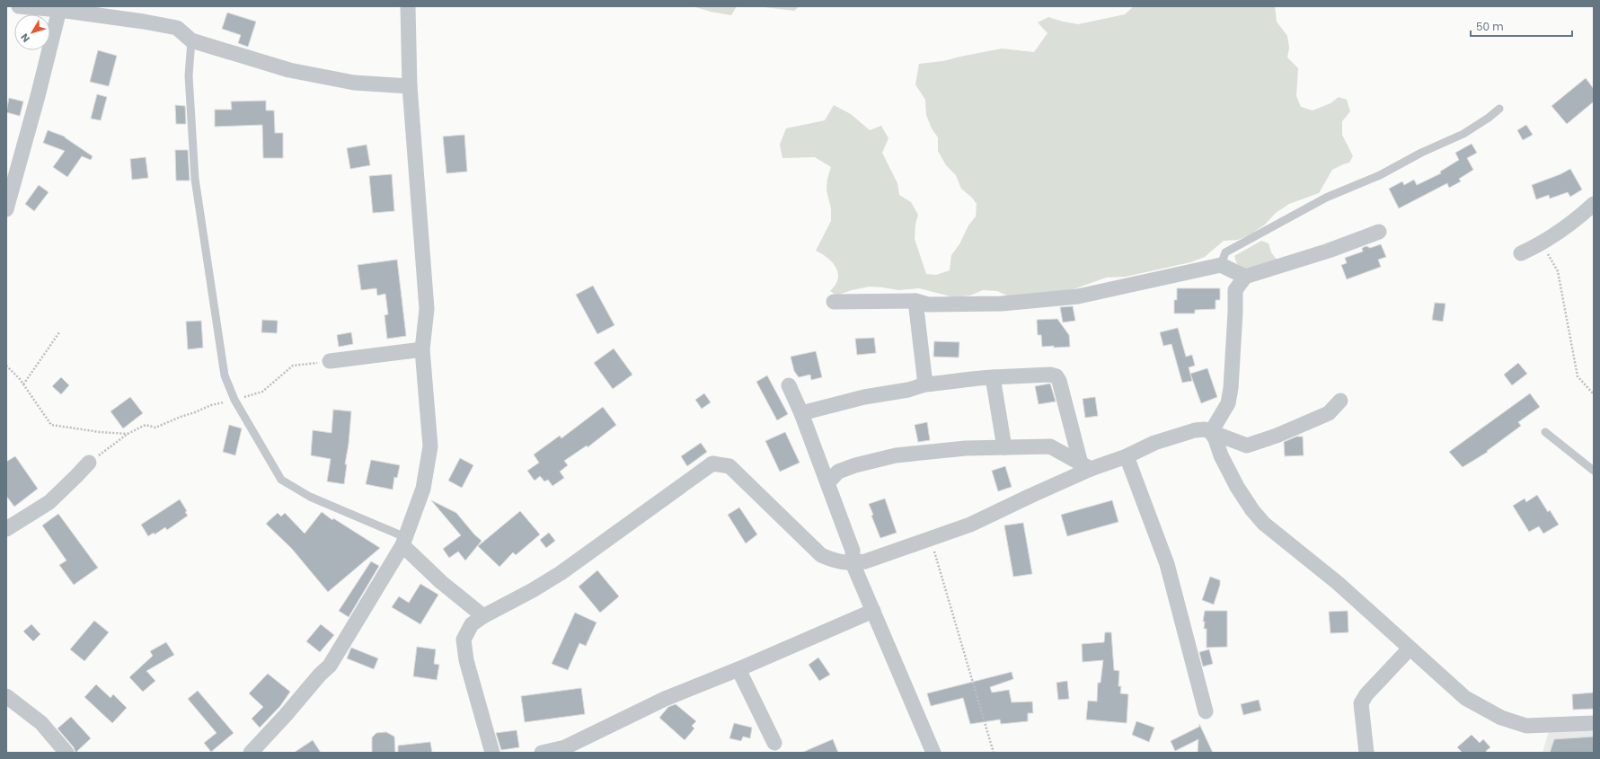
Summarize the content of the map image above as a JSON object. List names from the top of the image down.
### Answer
{
  "scale_bar": "50 m",
  "north": "bottom left"
}
